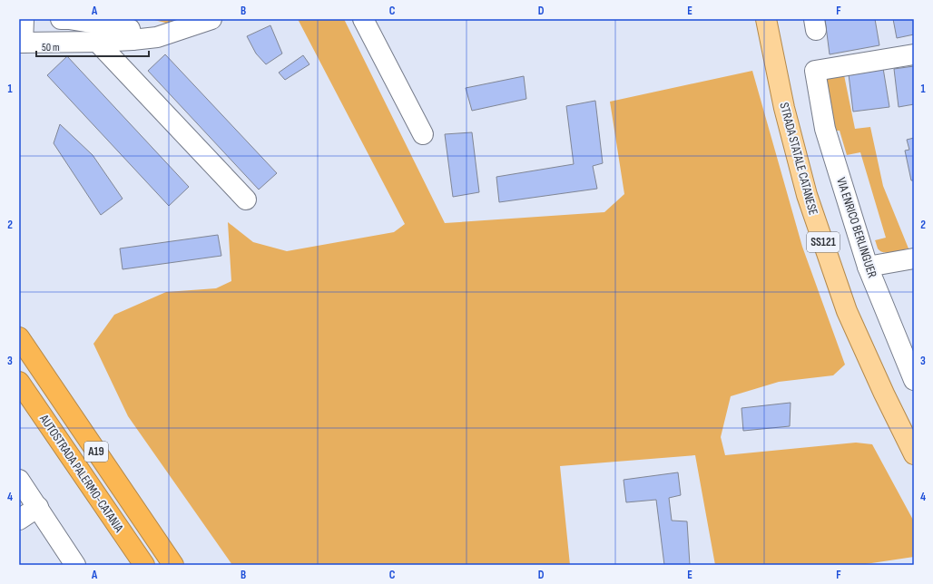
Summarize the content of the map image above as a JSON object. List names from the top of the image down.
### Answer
{
  "streets": {
    "highway": ["A19", "AUTOSTRADA PALERMO-CATANIA"],
    "main road": ["STRADA STATALE CATANESE", "SS121"],
    "street": ["VIA ENRICO BERLINGUER"]
  },
  "scale_bar": "50 m",
  "grid": {
    "columns": [
      "A",
      "B",
      "C",
      "D",
      "E",
      "F"
    ],
    "rows": [
      "1",
      "2",
      "3",
      "4"
    ]
  }
}
